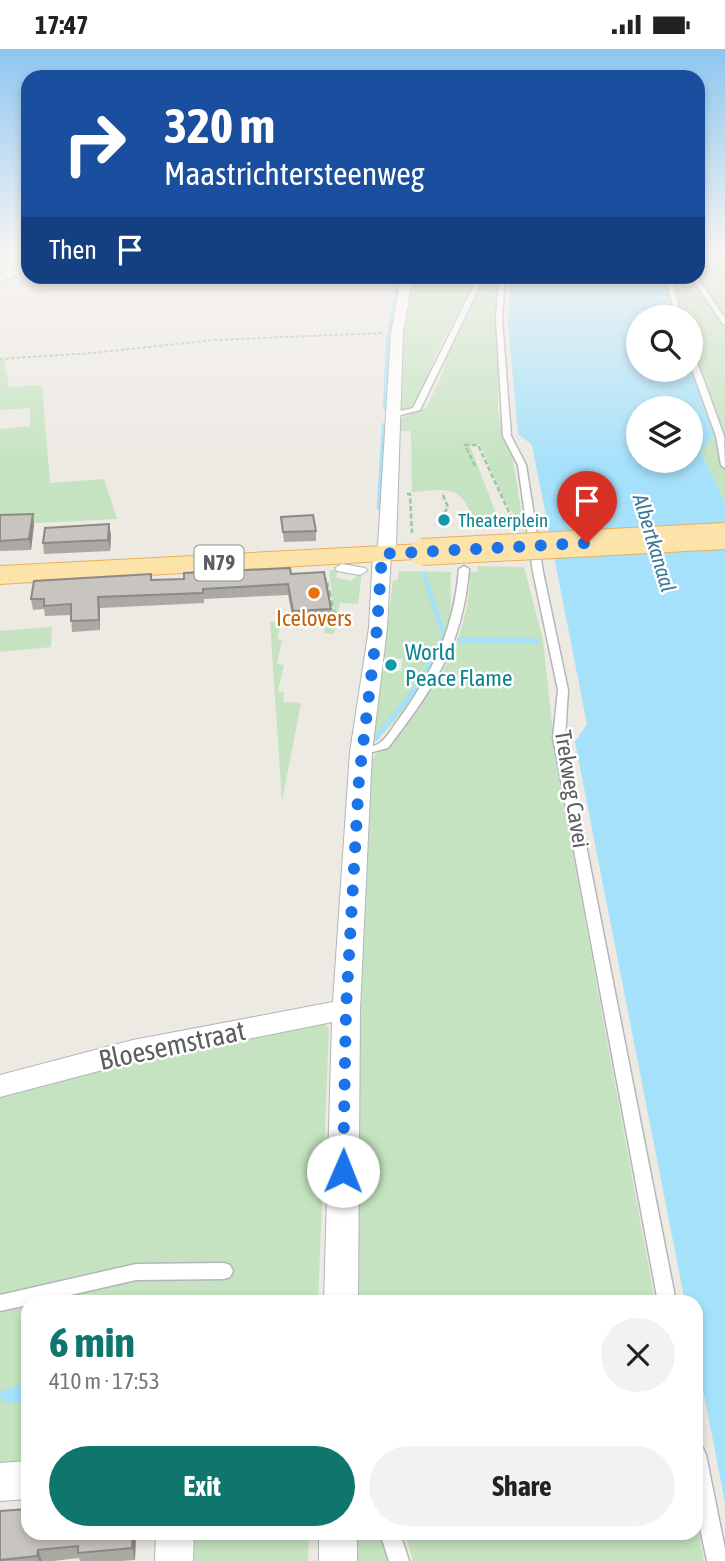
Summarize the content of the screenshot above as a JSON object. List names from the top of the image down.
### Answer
{
  "streets": {
    "main road": ["N79"],
    "street": ["Bloesemstraat"],
    "lane": ["Trekweg Cavei"]
  },
  "water": ["Albertkanaal"],
  "places": ["Theaterplein", "Icelovers", "World Peace Flame"],
  "page": {
    "status": "17:47",
    "turn": ["320 m", "Maastrichtersteenweg"],
    "then": "Then",
    "heading": ["6 min", "410 m · 17:53"],
    "buttons": ["Exit", "Share"]
  }
}
